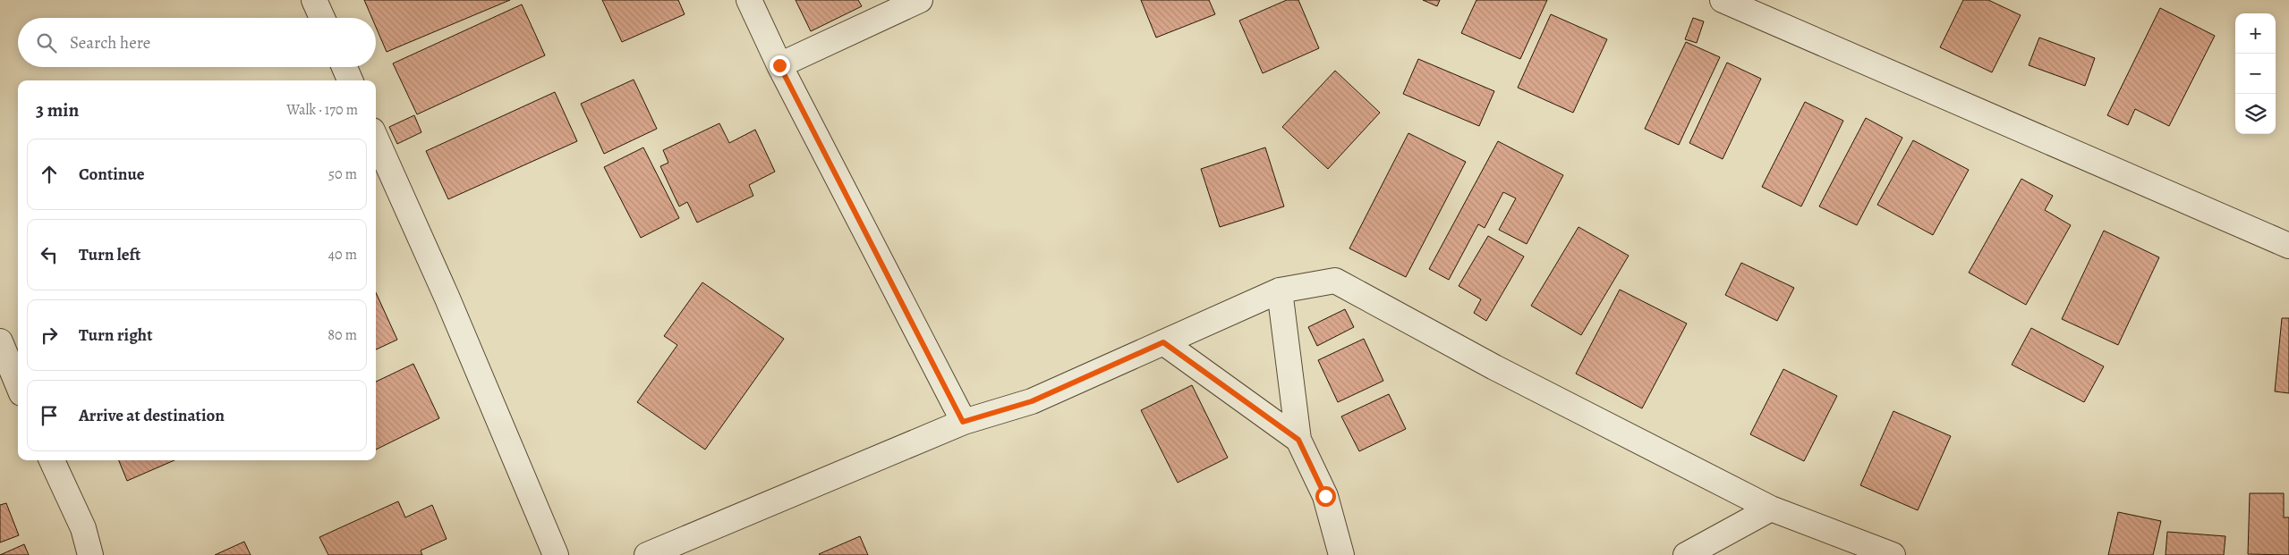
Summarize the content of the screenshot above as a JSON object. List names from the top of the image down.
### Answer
{
  "page": {
    "map_buttons": ["+", "−"],
    "search": "Search here",
    "heading": ["3 min", "Walk · 170 m"],
    "list": [
      ["Continue", "50 m"],
      ["Turn left", "40 m"],
      ["Turn right", "80 m"],
      "Arrive at destination"
    ]
  }
}
